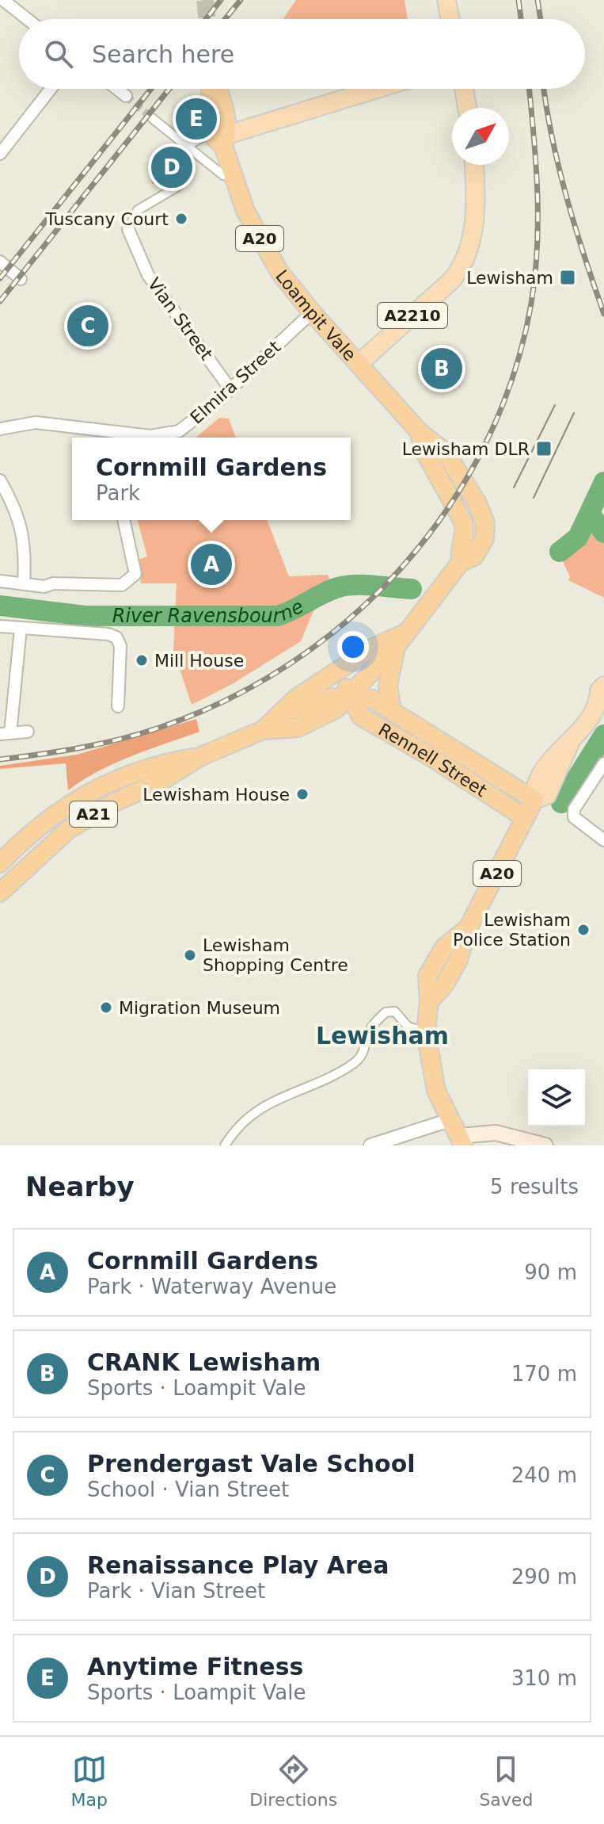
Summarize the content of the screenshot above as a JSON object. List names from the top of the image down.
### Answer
{
  "streets": {
    "highway": [
      "A20",
      "Loampit Vale",
      "Rennell Street",
      "A21"
    ],
    "main road": ["A2210"],
    "street": ["Vian Street", "Elmira Street"]
  },
  "crossings": [
    ["A20", "Rennell Street"],
    ["Loampit Vale", "A2210"],
    ["Loampit Vale", "Elmira Street"],
    ["Loampit Vale", "Rennell Street"],
    ["Vian Street", "Elmira Street"],
    ["Rennell Street", "A21"]
  ],
  "districts": ["Lewisham"],
  "water": ["River Ravensbourne"],
  "places": {
    "other": [
      "Tuscany Court",
      "Mill House",
      "Lewisham House",
      "Lewisham Police Station",
      "Lewisham Shopping Centre",
      "Migration Museum"
    ],
    "transit": ["Lewisham", "Lewisham DLR"]
  },
  "north": "top right",
  "page": {
    "search": "Search here",
    "pins": [
      "E",
      "D",
      "C",
      "B",
      "A"
    ],
    "popup": ["Cornmill Gardens", "Park"],
    "heading": ["Nearby", "5 results"],
    "list": [
      {
        "mark": "A",
        "name": "Cornmill Gardens",
        "note": "Park · Waterway Avenue",
        "value": "90 m"
      },
      {
        "mark": "B",
        "name": "CRANK Lewisham",
        "note": "Sports · Loampit Vale",
        "value": "170 m"
      },
      {
        "mark": "C",
        "name": "Prendergast Vale School",
        "note": "School · Vian Street",
        "value": "240 m"
      },
      {
        "mark": "D",
        "name": "Renaissance Play Area",
        "note": "Park · Vian Street",
        "value": "290 m"
      },
      {
        "mark": "E",
        "name": "Anytime Fitness",
        "note": "Sports · Loampit Vale",
        "value": "310 m"
      }
    ],
    "nav": ["Map", "Directions", "Saved"]
  }
}
